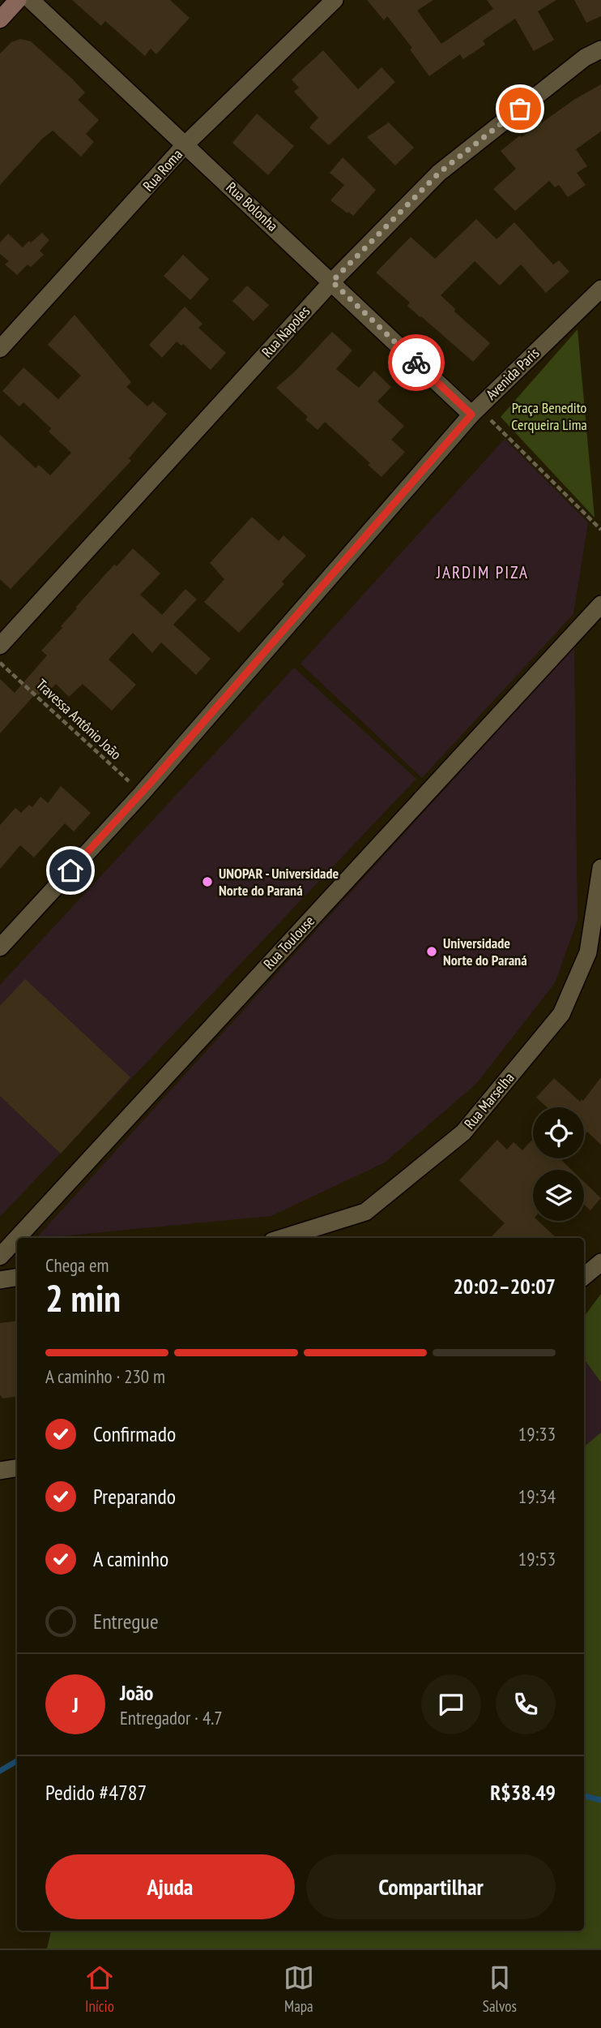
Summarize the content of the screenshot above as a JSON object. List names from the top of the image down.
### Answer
{
  "streets": {
    "street": [
      "Rua Roma",
      "Rua Bolonha",
      "Rua Napoles",
      "Avenida Paris",
      "Rua Toulouse",
      "Rua Marselha"
    ],
    "path": ["Travessa Antônio João"]
  },
  "crossings": [
    ["Rua Roma", "Rua Bolonha"],
    ["Rua Bolonha", "Rua Napoles"],
    ["Rua Bolonha", "Avenida Paris"],
    ["Avenida Paris", "Travessa Antônio João"]
  ],
  "districts": ["JARDIM PIZA"],
  "parks": ["Praça Benedito Cerqueira Lima"],
  "places": ["UNOPAR - Universidade Norte do Paraná", "Universidade Norte do Paraná"],
  "page": {
    "heading": ["2 min", "Chega em", "20:02–20:07"],
    "panel": [
      "João",
      "Entregador · 4.7",
      "Pedido #4787",
      "R$38.49"
    ],
    "bar": "A caminho · 230 m",
    "list": [
      ["Confirmado", "19:33"],
      ["Preparando", "19:34"],
      ["A caminho", "19:53"],
      "Entregue"
    ],
    "round": "J",
    "buttons": ["Ajuda", "Compartilhar"],
    "tabs": ["Início", "Mapa", "Salvos"]
  }
}
